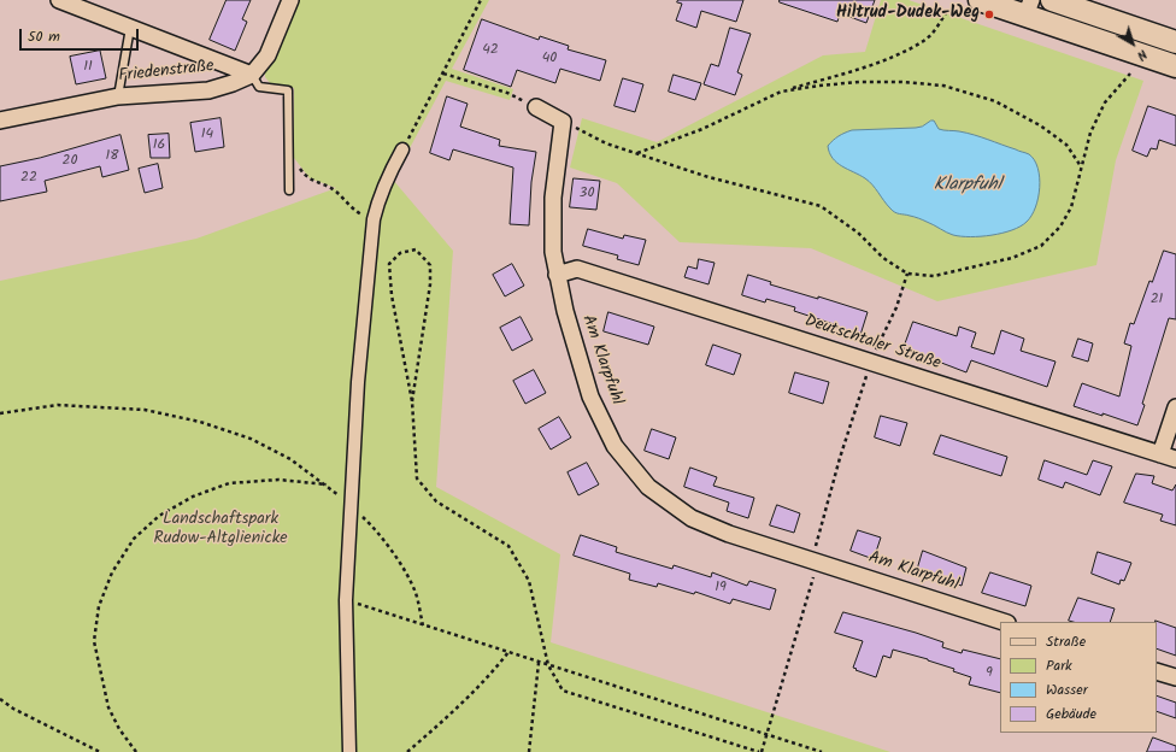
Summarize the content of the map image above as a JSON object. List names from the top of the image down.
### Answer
{
  "streets": {
    "street": ["Friedenstraße", "Deutschtaler Straße", "Am Klarpfuhl"]
  },
  "crossings": [
    ["Deutschtaler Straße", "Am Klarpfuhl"]
  ],
  "water": ["Klarpfuhl"],
  "parks": ["Landschaftspark Rudow-Altglienicke"],
  "places": ["Hiltrud-Dudek-Weg"],
  "house_numbers": [
    "42",
    "40",
    "11",
    "14",
    "16",
    "18",
    "20",
    "22",
    "30",
    "21",
    "19",
    "9"
  ],
  "legend": [
    "Straße",
    "Park",
    "Wasser",
    "Gebäude"
  ],
  "scale_bar": "50 m",
  "north": "bottom right"
}
